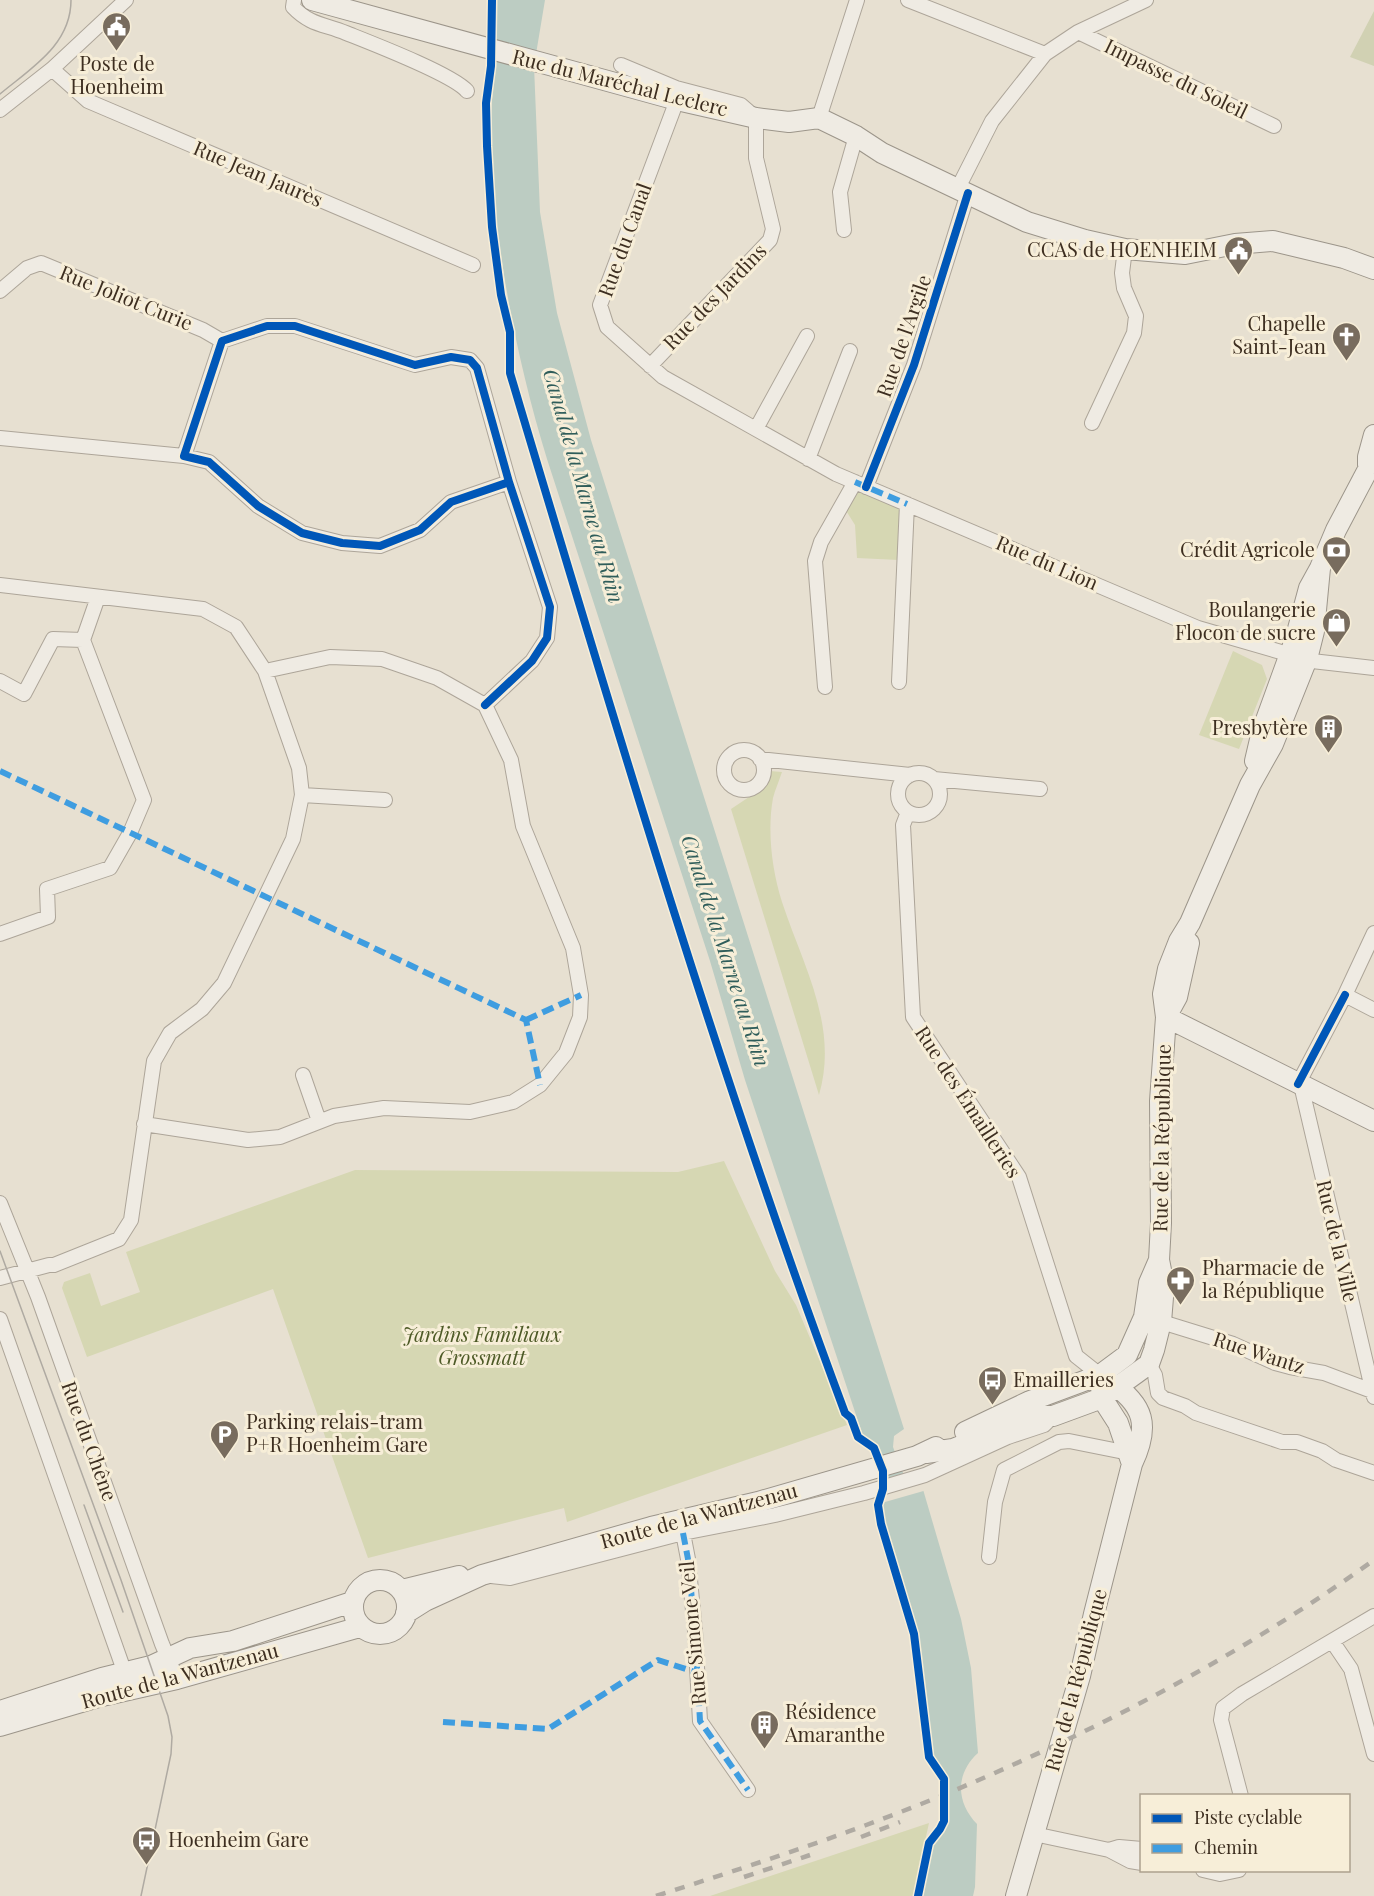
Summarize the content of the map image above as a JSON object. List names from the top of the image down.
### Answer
{
  "streets": {
    "main road": ["Rue du Maréchal Leclerc", "Rue de la République", "Route de la Wantzenau"],
    "street": [
      "Impasse du Soleil",
      "Rue Jean Jaurès",
      "Rue du Canal",
      "Rue des Jardins",
      "Rue Joliot Curie",
      "Rue de l'Argile",
      "Rue du Lion",
      "Rue des Émailleries",
      "Rue de la Ville",
      "Rue Wantz",
      "Rue du Chêne",
      "Rue Simone Veil"
    ]
  },
  "crossings": [
    ["Impasse du Soleil", "Rue de l'Argile"],
    ["Rue du Maréchal Leclerc", "Rue du Canal"],
    ["Rue du Maréchal Leclerc", "Rue des Jardins"],
    ["Rue du Canal", "Rue des Jardins"],
    ["Rue du Canal", "Rue du Lion"],
    ["Rue des Jardins", "Rue du Lion"],
    ["Rue de l'Argile", "Rue du Lion"],
    ["Rue du Lion", "Rue de la République"],
    ["Rue des Émailleries", "Rue de la République"],
    ["Rue des Émailleries", "Route de la Wantzenau"],
    ["Rue de la République", "Rue Wantz"],
    ["Rue de la République", "Route de la Wantzenau"],
    ["Rue de la Ville", "Rue Wantz"],
    ["Rue du Chêne", "Route de la Wantzenau"],
    ["Route de la Wantzenau", "Rue Simone Veil"]
  ],
  "water": ["Canal de la Marne au Rhin"],
  "parks": ["Jardins Familiaux Grossmatt"],
  "places": {
    "public building": ["Poste de Hoenheim", "CCAS de HOENHEIM"],
    "church": ["Chapelle Saint-Jean"],
    "bank": ["Crédit Agricole"],
    "shop": ["Boulangerie Flocon de sucre"],
    "building": ["Presbytère", "Résidence Amaranthe"],
    "pharmacy": ["Pharmacie de la République"],
    "bus stop": ["Emailleries", "Hoenheim Gare"],
    "parking": ["Parking relais-tram P+R Hoenheim Gare"]
  },
  "legend": ["Piste cyclable", "Chemin"]
}
